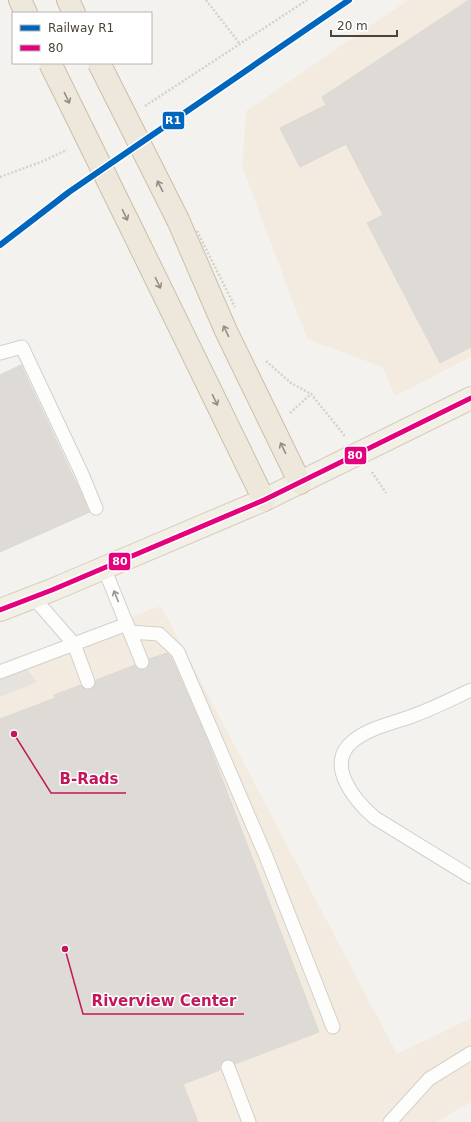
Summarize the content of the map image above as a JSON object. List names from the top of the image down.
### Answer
{
  "places": ["B-Rads", "Riverview Center"],
  "lines": ["rail line R1", "transit line 80"],
  "legend": ["Railway R1", "80"],
  "scale_bar": "20 m"
}
